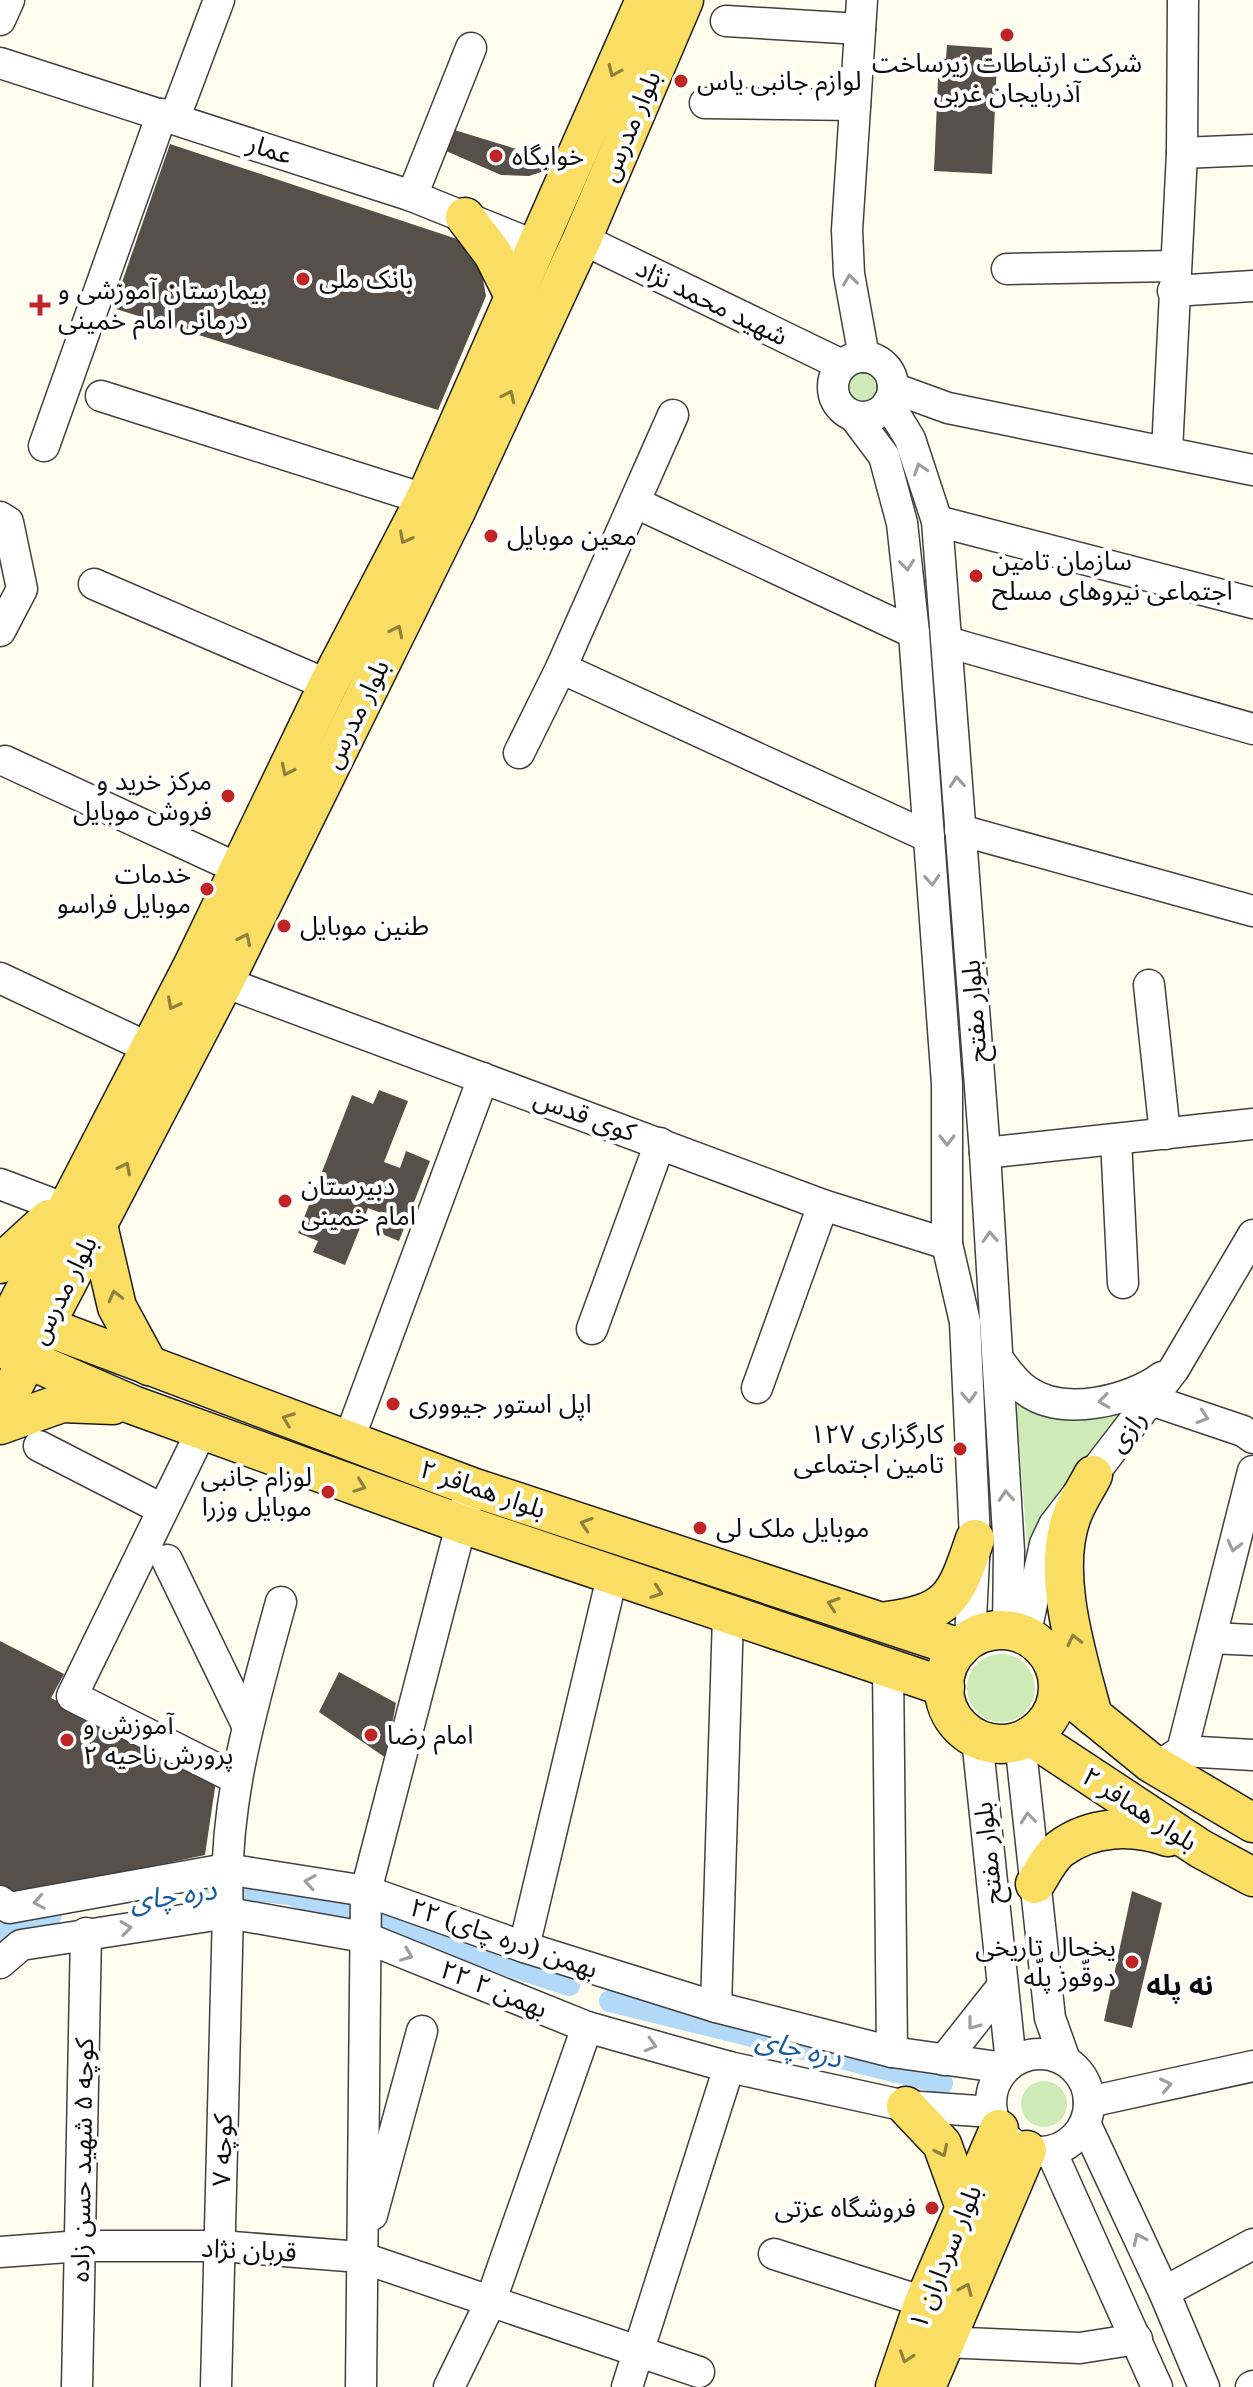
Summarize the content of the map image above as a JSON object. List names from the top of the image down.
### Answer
{
  "streets": {
    "main road": ["بلوار مدرس", "بلوار همافر ۲", "بلوار سرداران ۱"],
    "street": [
      "عمار",
      "شهید محمد نژاد",
      "بلوار مفتح",
      "کوی قدس",
      "رازی",
      "۲۲ بهمن (دره چای)",
      "۲۲ بهمن ۲",
      "کوچه ۷",
      "کوچه ۵ شهید حسن زاده",
      "قربان نژاد"
    ]
  },
  "crossings": [
    ["بلوار مدرس", "عمار"],
    ["بلوار مدرس", "شهید محمد نژاد"],
    ["بلوار مدرس", "کوی قدس"],
    ["بلوار مدرس", "بلوار همافر ۲"],
    ["شهید محمد نژاد", "بلوار مفتح"],
    ["بلوار مفتح", "کوی قدس"],
    ["بلوار مفتح", "رازی"],
    ["بلوار مفتح", "بلوار همافر ۲"],
    ["بلوار مفتح", "۲۲ بهمن (دره چای)"],
    ["بلوار مفتح", "۲۲ بهمن ۲"],
    ["بلوار مفتح", "بلوار سرداران ۱"],
    ["رازی", "بلوار همافر ۲"],
    ["۲۲ بهمن (دره چای)", "۲۲ بهمن ۲"],
    ["۲۲ بهمن (دره چای)", "کوچه ۷"],
    ["۲۲ بهمن (دره چای)", "بلوار سرداران ۱"],
    ["۲۲ بهمن ۲", "کوچه ۷"],
    ["۲۲ بهمن ۲", "کوچه ۵ شهید حسن زاده"],
    ["۲۲ بهمن ۲", "بلوار سرداران ۱"],
    ["کوچه ۷", "قربان نژاد"],
    ["کوچه ۵ شهید حسن زاده", "قربان نژاد"]
  ],
  "one_way": ["۲۲ بهمن (دره چای)", "۲۲ بهمن ۲"],
  "districts": ["نه پله"],
  "water": ["دره چای"],
  "places": {
    "other": [
      "شرکت ارتباطات زیرساخت آذربایجان غربی",
      "لوازم جانبی یاس",
      "خوابگاه",
      "بانک ملی",
      "معین موبایل",
      "سازمان تامین اجتماعی نیروهای مسلح",
      "مرکز خرید و فروش موبایل",
      "خدمات موبایل فراسو",
      "طنین موبایل",
      "دبیرستان امام خمینی",
      "اپل استور جيووری",
      "کارگزاری ۱۲۷ تامین اجتماعی",
      "لوزام جانبی موبایل وزرا",
      "موبایل ملک لی",
      "امام رضا",
      "آموزش و پرورش ناحیه ۲",
      "یخچال تاریخی دوقّوز پلّه",
      "فروشگاه عزتی"
    ],
    "health": ["بیمارستان آموزشی و درمانی امام خمینی"]
  }
}
